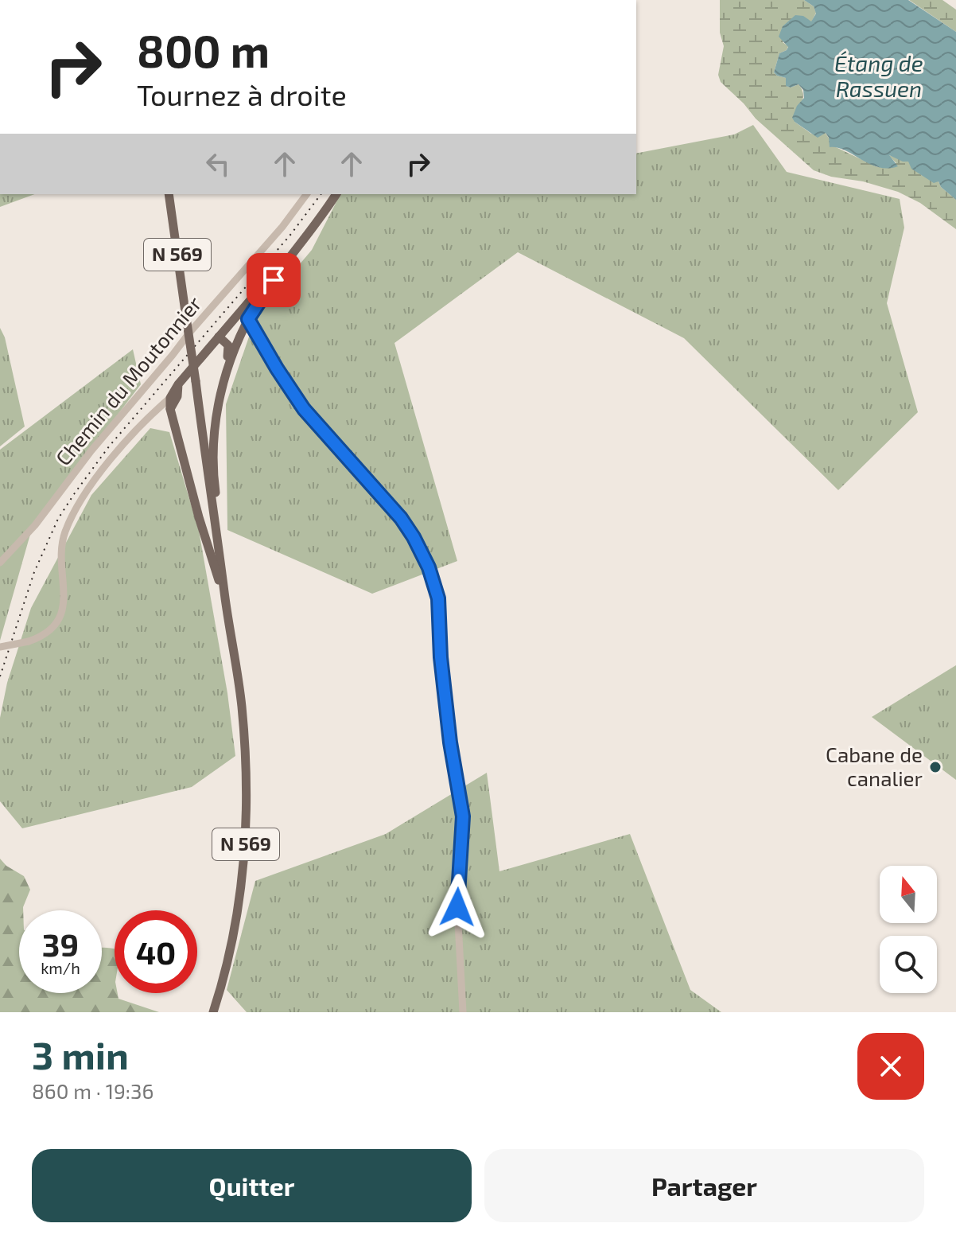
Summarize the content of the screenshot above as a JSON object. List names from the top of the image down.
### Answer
{
  "streets": {
    "main road": ["N 569"],
    "street": ["Chemin du Moutonnier"]
  },
  "water": ["Étang de Rassuen"],
  "places": ["Cabane de canalier"],
  "north": "top",
  "page": {
    "turn": ["800 m", "Tournez à droite"],
    "speed": "39 km/h",
    "limit": "40",
    "heading": ["3 min", "860 m · 19:36"],
    "buttons": ["Quitter", "Partager"]
  }
}
